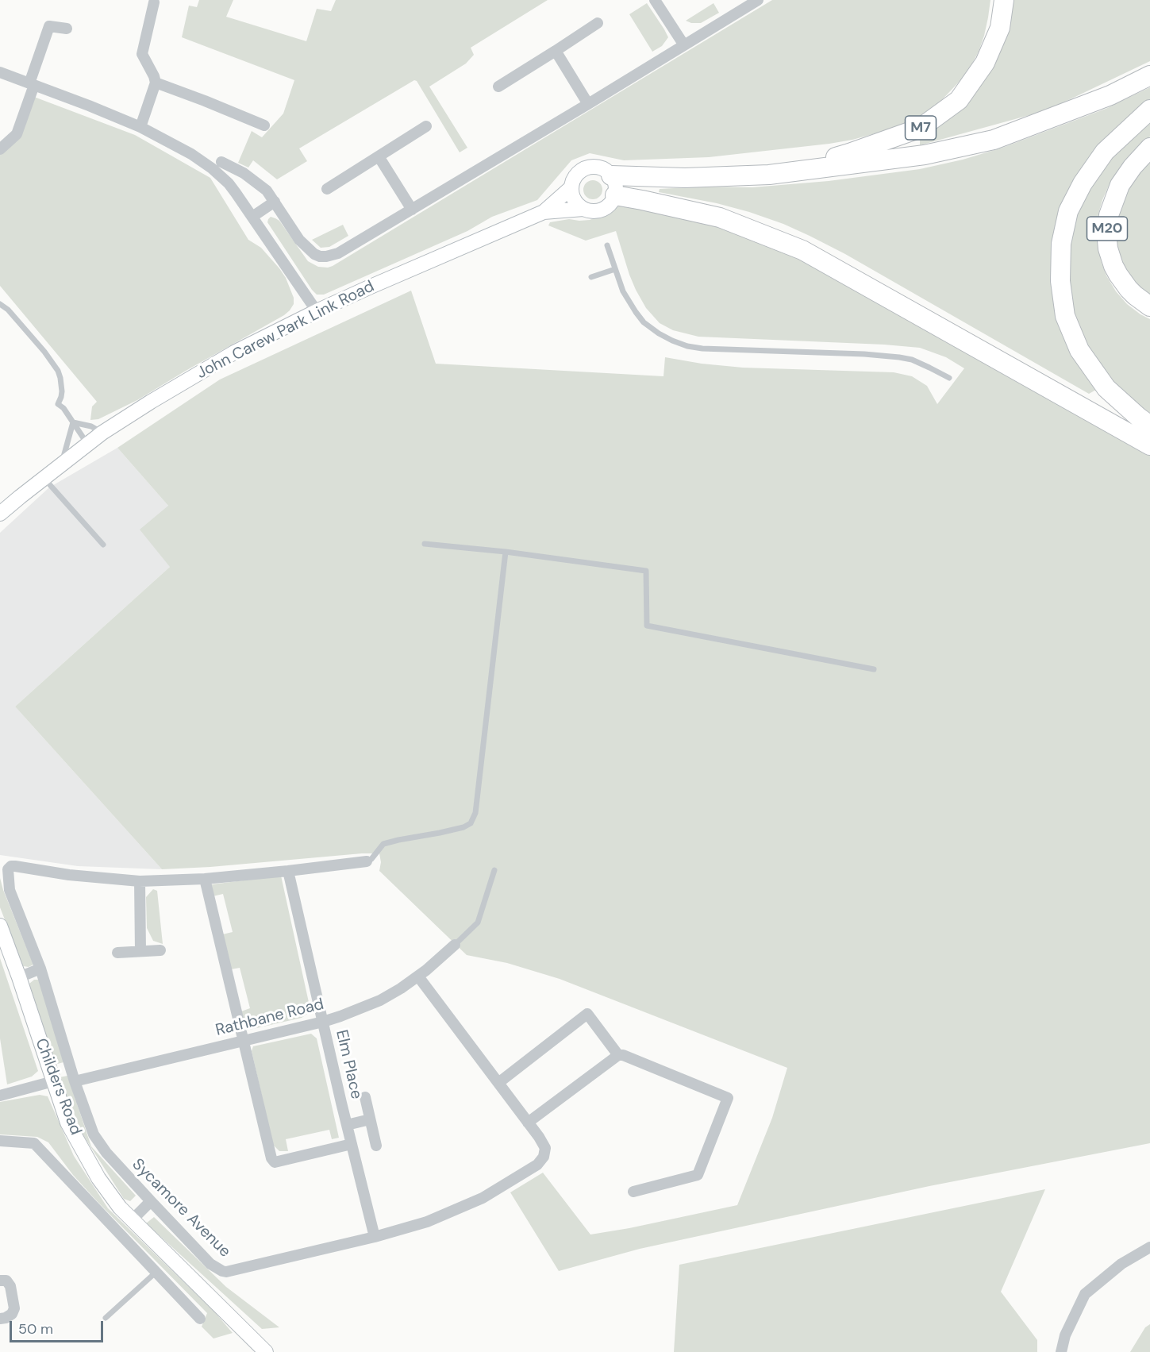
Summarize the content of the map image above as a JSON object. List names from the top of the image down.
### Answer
{
  "streets": {
    "highway": ["M7", "M20"],
    "main road": ["John Carew Park Link Road", "Childers Road"],
    "street": ["Rathbane Road", "Elm Place", "Sycamore Avenue"]
  },
  "crossings": [
    ["Rathbane Road", "Elm Place"],
    ["Rathbane Road", "Sycamore Avenue"],
    ["Elm Place", "Sycamore Avenue"]
  ],
  "scale_bar": "50 m"
}
